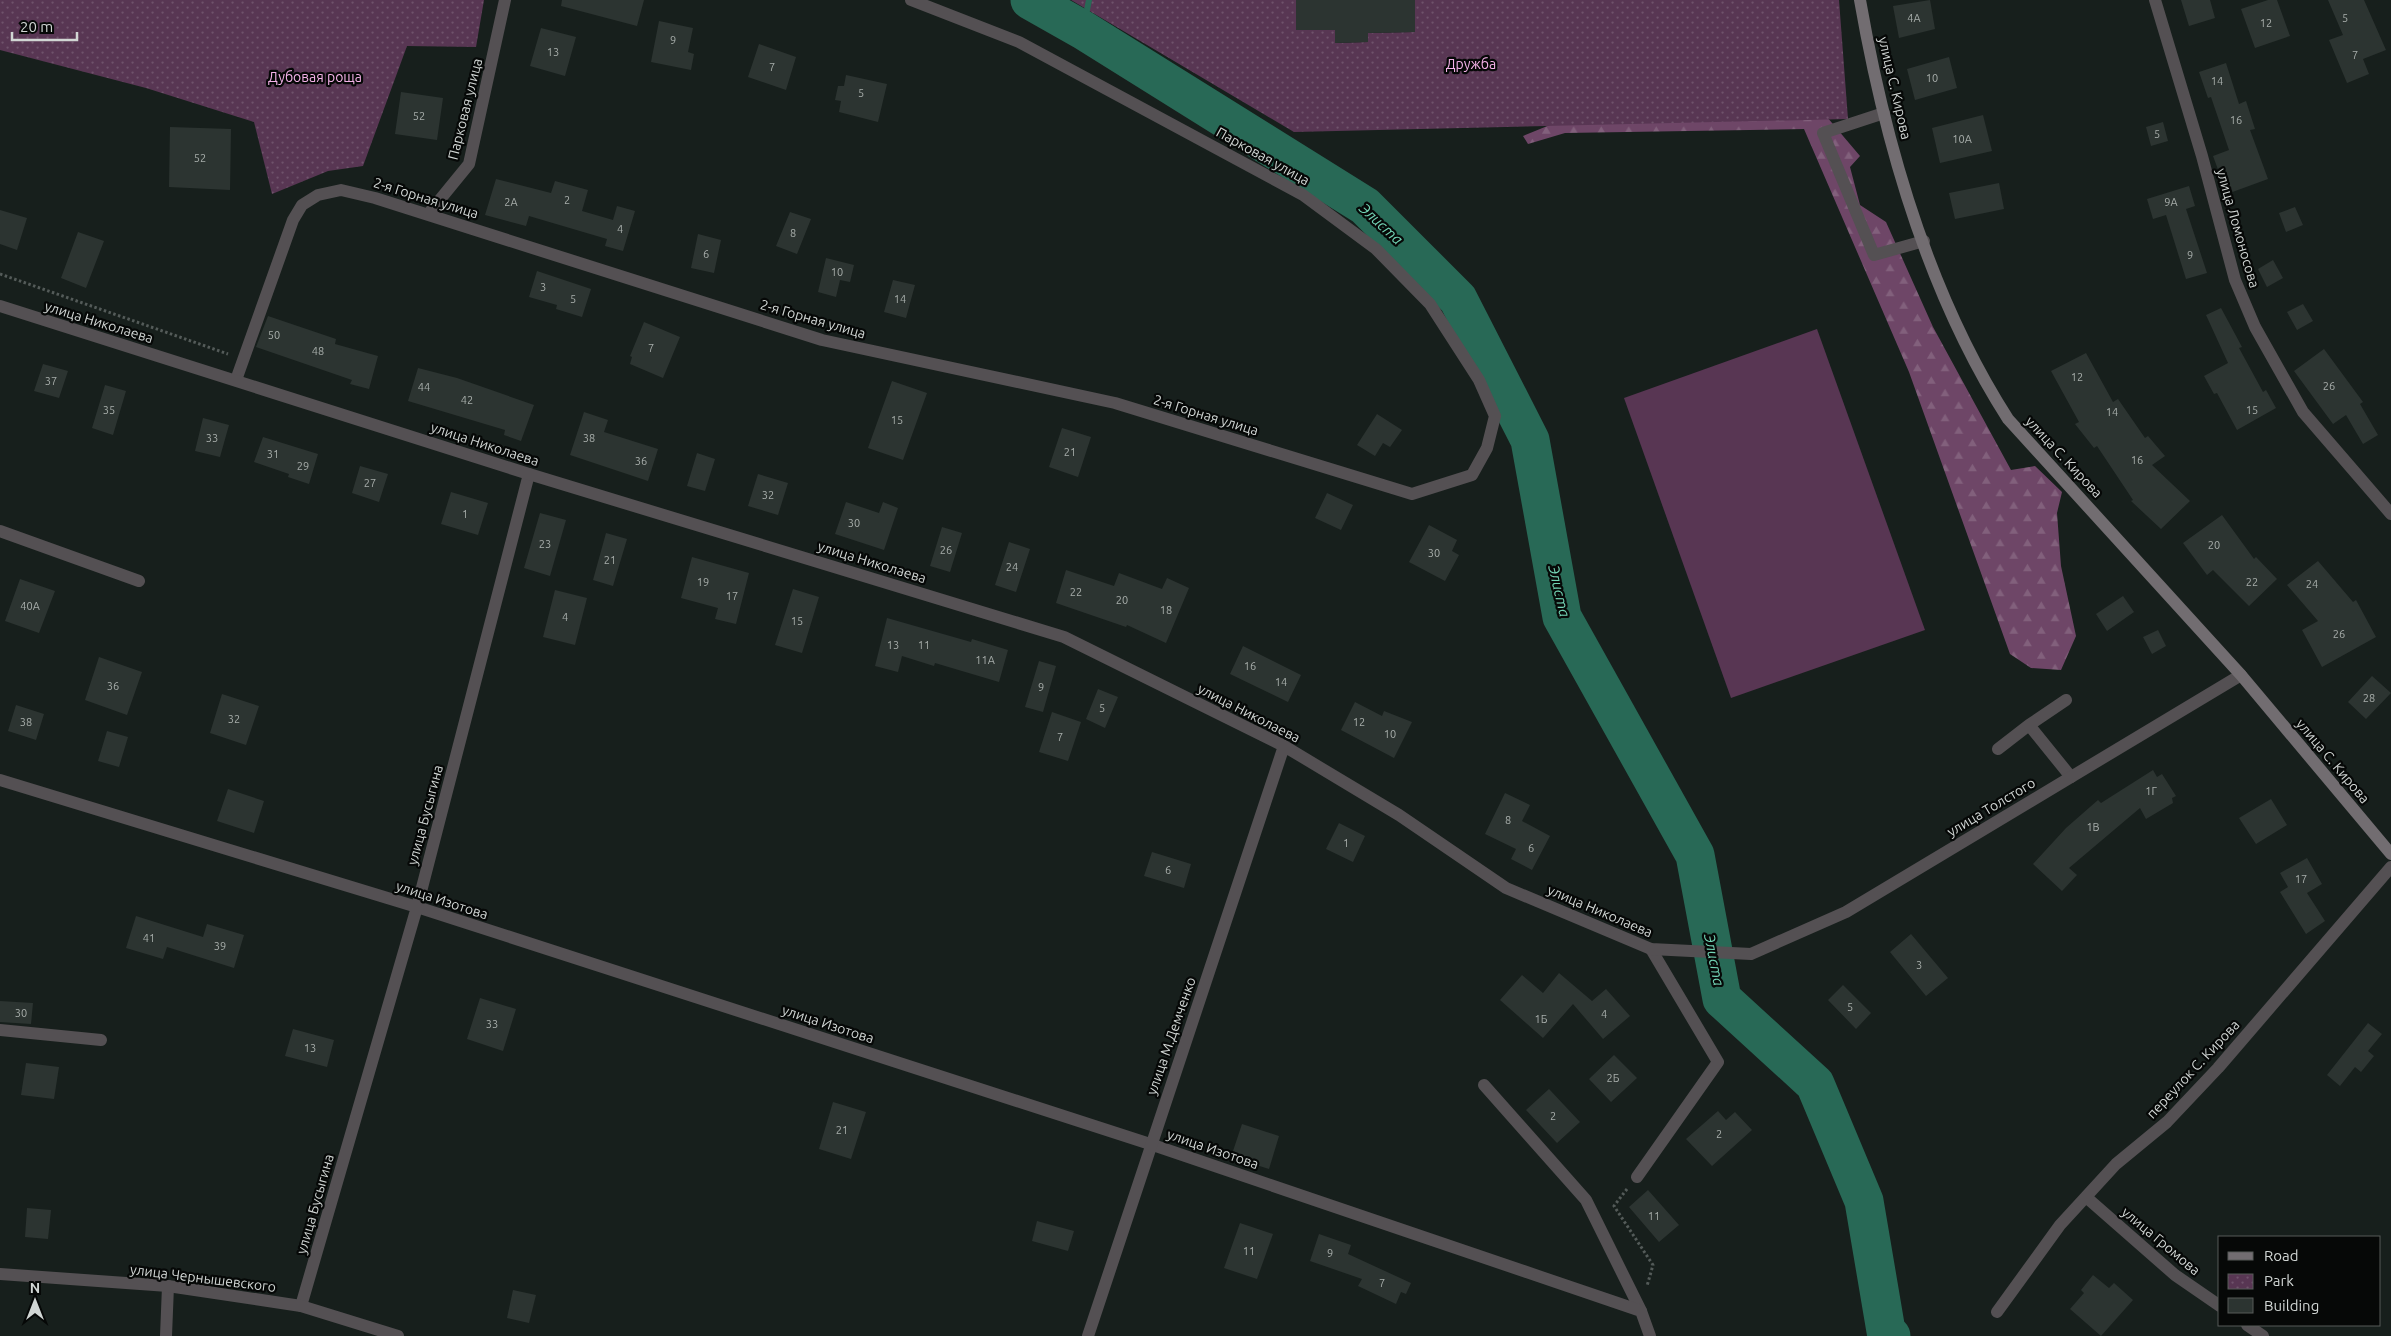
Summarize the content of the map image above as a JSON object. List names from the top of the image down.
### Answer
{
  "streets": {
    "main road": ["улица С. Кирова"],
    "street": [
      "Парковая улица",
      "2-я Горная улица",
      "улица Ломоносова",
      "улица Николаева",
      "улица Толстого",
      "улица Бусыгина",
      "улица Изотова",
      "улица М.Демченко",
      "переулок С. Кирова",
      "улица Громова",
      "улица Чернышевского"
    ]
  },
  "crossings": [
    ["улица С. Кирова", "улица Толстого"],
    ["Парковая улица", "2-я Горная улица"],
    ["2-я Горная улица", "улица Николаева"],
    ["улица Николаева", "улица Толстого"],
    ["улица Николаева", "улица Бусыгина"],
    ["улица Николаева", "улица М.Демченко"],
    ["улица Бусыгина", "улица Изотова"],
    ["улица Бусыгина", "улица Чернышевского"],
    ["улица Изотова", "улица М.Демченко"],
    ["переулок С. Кирова", "улица Громова"]
  ],
  "water": ["Элиста"],
  "parks": ["Дружба", "Дубовая роща"],
  "house_numbers": [
    "4А",
    "5",
    "12",
    "9",
    "13",
    "7",
    "7",
    "10",
    "14",
    "5",
    "52",
    "16",
    "5",
    "10А",
    "52",
    "2",
    "2А",
    "9А",
    "4",
    "8",
    "6",
    "9",
    "10",
    "3",
    "5",
    "14",
    "50",
    "7",
    "48",
    "12",
    "37",
    "26",
    "44",
    "42",
    "35",
    "15",
    "14",
    "15",
    "33",
    "38",
    "21",
    "31",
    "16",
    "36",
    "29",
    "27",
    "32",
    "1",
    "30",
    "23",
    "20",
    "26",
    "30",
    "21",
    "24",
    "19",
    "22",
    "24",
    "22",
    "17",
    "20",
    "40А",
    "18",
    "4",
    "15",
    "26",
    "13",
    "11",
    "11А",
    "16",
    "14",
    "36",
    "9",
    "28",
    "5",
    "32",
    "38",
    "12",
    "10",
    "7",
    "1Г",
    "8",
    "1В",
    "1",
    "6",
    "6",
    "17",
    "41",
    "39",
    "3",
    "5",
    "30",
    "4",
    "1Б",
    "33",
    "13",
    "2Б",
    "2",
    "21",
    "2",
    "11",
    "11",
    "9",
    "7"
  ],
  "legend": ["Road", "Park", "Building"],
  "scale_bar": "20 m",
  "north": "top"
}
